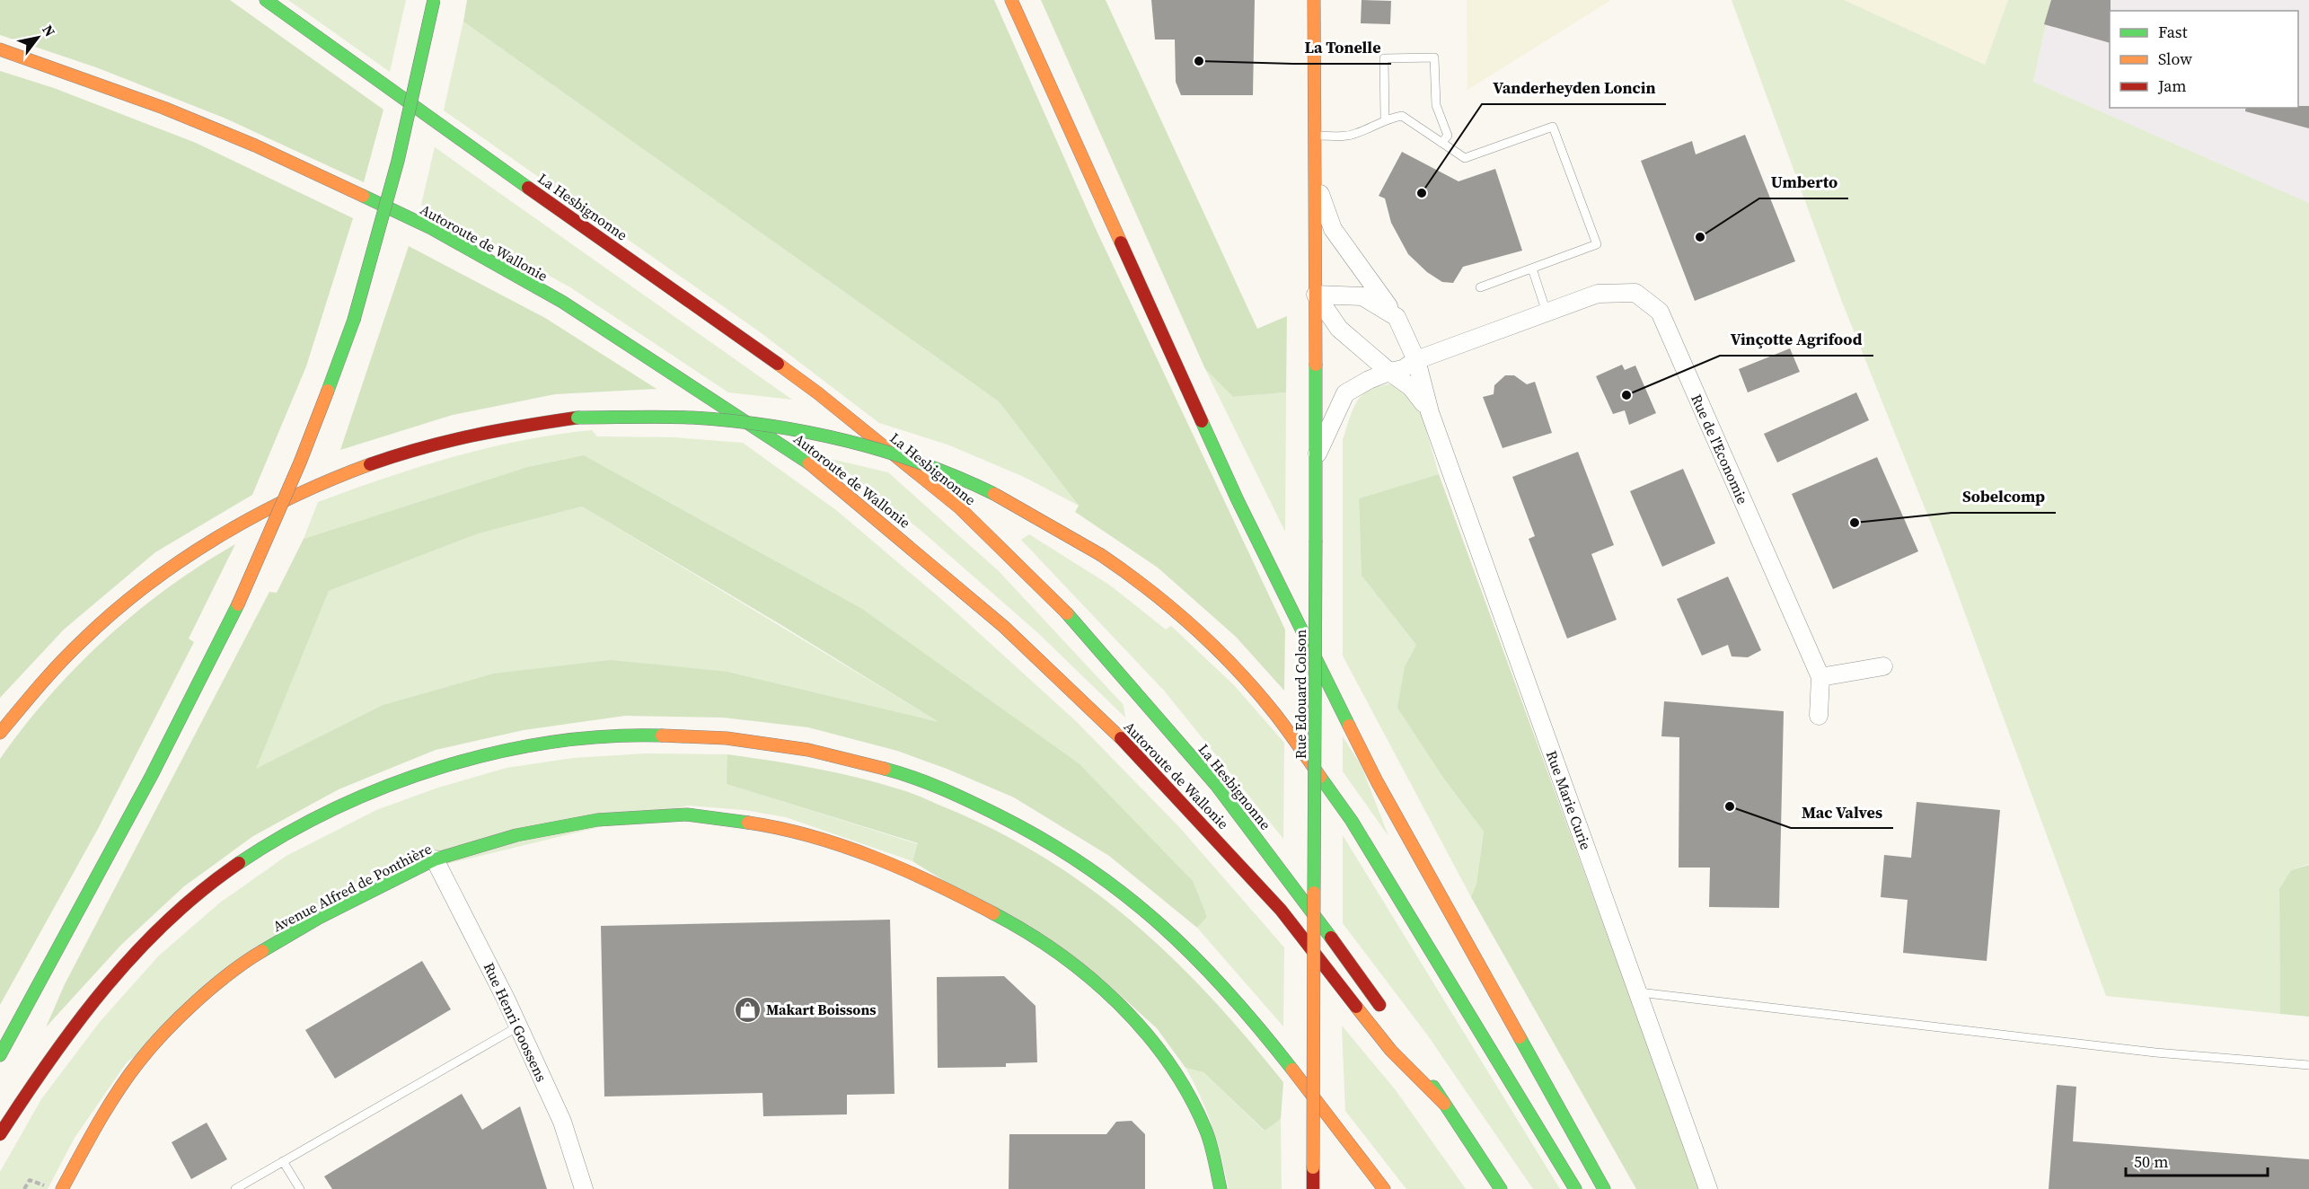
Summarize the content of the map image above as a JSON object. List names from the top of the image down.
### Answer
{
  "streets": {
    "main road": [
      "La Hesbignonne",
      "Autoroute de Wallonie",
      "Rue Edouard Colson",
      "Avenue Alfred de Ponthière"
    ],
    "street": ["Rue de l'Economie", "Rue Marie Curie", "Rue Henri Goossens"]
  },
  "crossings": [
    ["Rue de l'Economie", "Rue Edouard Colson"],
    ["Avenue Alfred de Ponthière", "Rue Henri Goossens"]
  ],
  "places": {
    "other": [
      "La Tonelle",
      "Vanderheyden Loncin",
      "Umberto",
      "Vinçotte Agrifood",
      "Sobelcomp",
      "Mac Valves"
    ],
    "shop": ["Makart Boissons"]
  },
  "legend": ["Fast", "Slow", "Jam"],
  "scale_bar": "50 m",
  "north": "top right"
}
